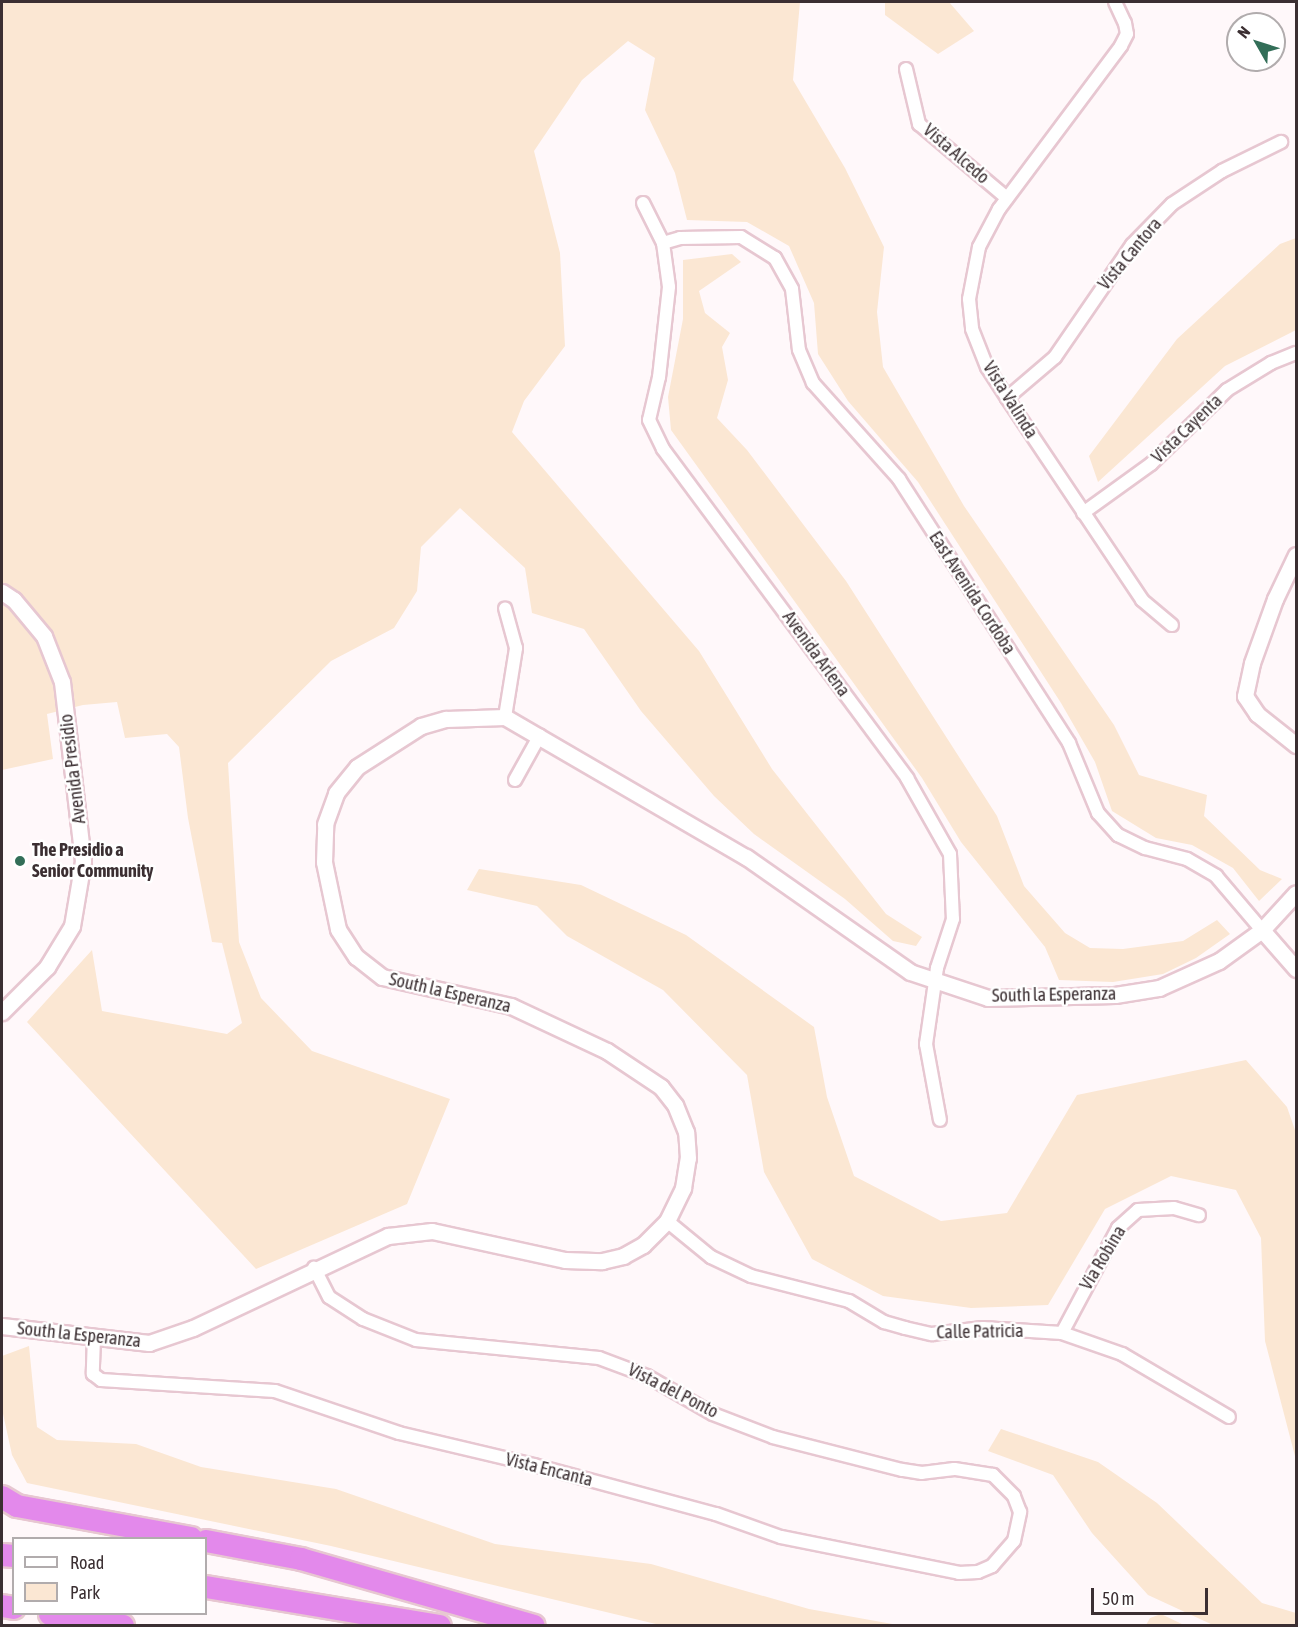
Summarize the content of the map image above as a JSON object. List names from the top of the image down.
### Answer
{
  "streets": {
    "street": [
      "Vista Alcedo",
      "Vista Cantora",
      "Vista Valinda",
      "Vista Cayenta",
      "East Avenida Cordoba",
      "Avenida Arlena",
      "Avenida Presidio",
      "South la Esperanza",
      "Via Robina",
      "Calle Patricia",
      "Vista del Ponto",
      "Vista Encanta"
    ]
  },
  "crossings": [
    ["Vista Alcedo", "Vista Valinda"],
    ["Vista Cantora", "Vista Valinda"],
    ["Vista Valinda", "Vista Cayenta"],
    ["East Avenida Cordoba", "Avenida Arlena"],
    ["East Avenida Cordoba", "South la Esperanza"],
    ["Avenida Arlena", "South la Esperanza"],
    ["South la Esperanza", "Calle Patricia"],
    ["South la Esperanza", "Vista del Ponto"],
    ["South la Esperanza", "Vista Encanta"],
    ["Via Robina", "Calle Patricia"],
    ["Vista del Ponto", "Vista Encanta"]
  ],
  "places": ["The Presidio a Senior Community"],
  "legend": ["Road", "Park"],
  "scale_bar": "50 m",
  "north": "top left"
}
